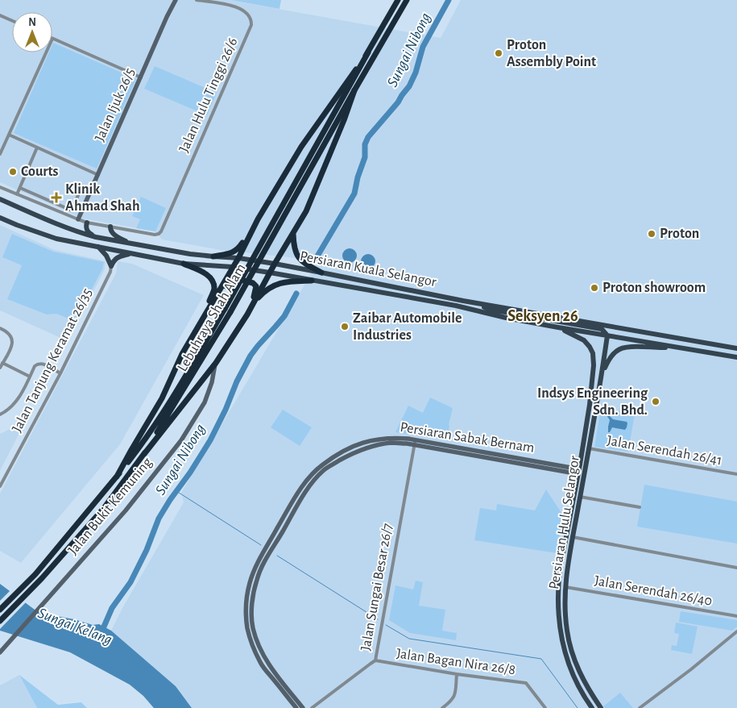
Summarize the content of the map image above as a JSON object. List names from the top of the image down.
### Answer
{
  "streets": {
    "highway": ["Lebuhraya Shah Alam"],
    "main road": ["Persiaran Kuala Selangor", "Persiaran Hulu Selangor"],
    "street": [
      "Jalan Hulu Tinggi 26/6",
      "Jalan Ijuk 26/5",
      "Jalan Tanjung Keramat 26/35",
      "Persiaran Sabak Bernam",
      "Jalan Serendah 26/41",
      "Jalan Bukit Kemuning",
      "Jalan Sungai Besar 26/7",
      "Jalan Serendah 26/40",
      "Jalan Bagan Nira 26/8"
    ]
  },
  "crossings": [
    ["Persiaran Kuala Selangor", "Persiaran Hulu Selangor"],
    ["Persiaran Sabak Bernam", "Persiaran Hulu Selangor"],
    ["Persiaran Sabak Bernam", "Jalan Sungai Besar 26/7"],
    ["Jalan Serendah 26/41", "Persiaran Hulu Selangor"],
    ["Persiaran Hulu Selangor", "Jalan Serendah 26/40"],
    ["Jalan Sungai Besar 26/7", "Jalan Bagan Nira 26/8"]
  ],
  "districts": ["Seksyen 26"],
  "water": ["Sungai Nibong", "Sungai Kelang"],
  "places": {
    "other": [
      "Proton Assembly Point",
      "Courts",
      "Proton",
      "Proton showroom",
      "Zaibar Automobile Industries",
      "Indsys Engineering Sdn. Bhd."
    ],
    "health": ["Klinik Ahmad Shah"]
  },
  "north": "top"
}
